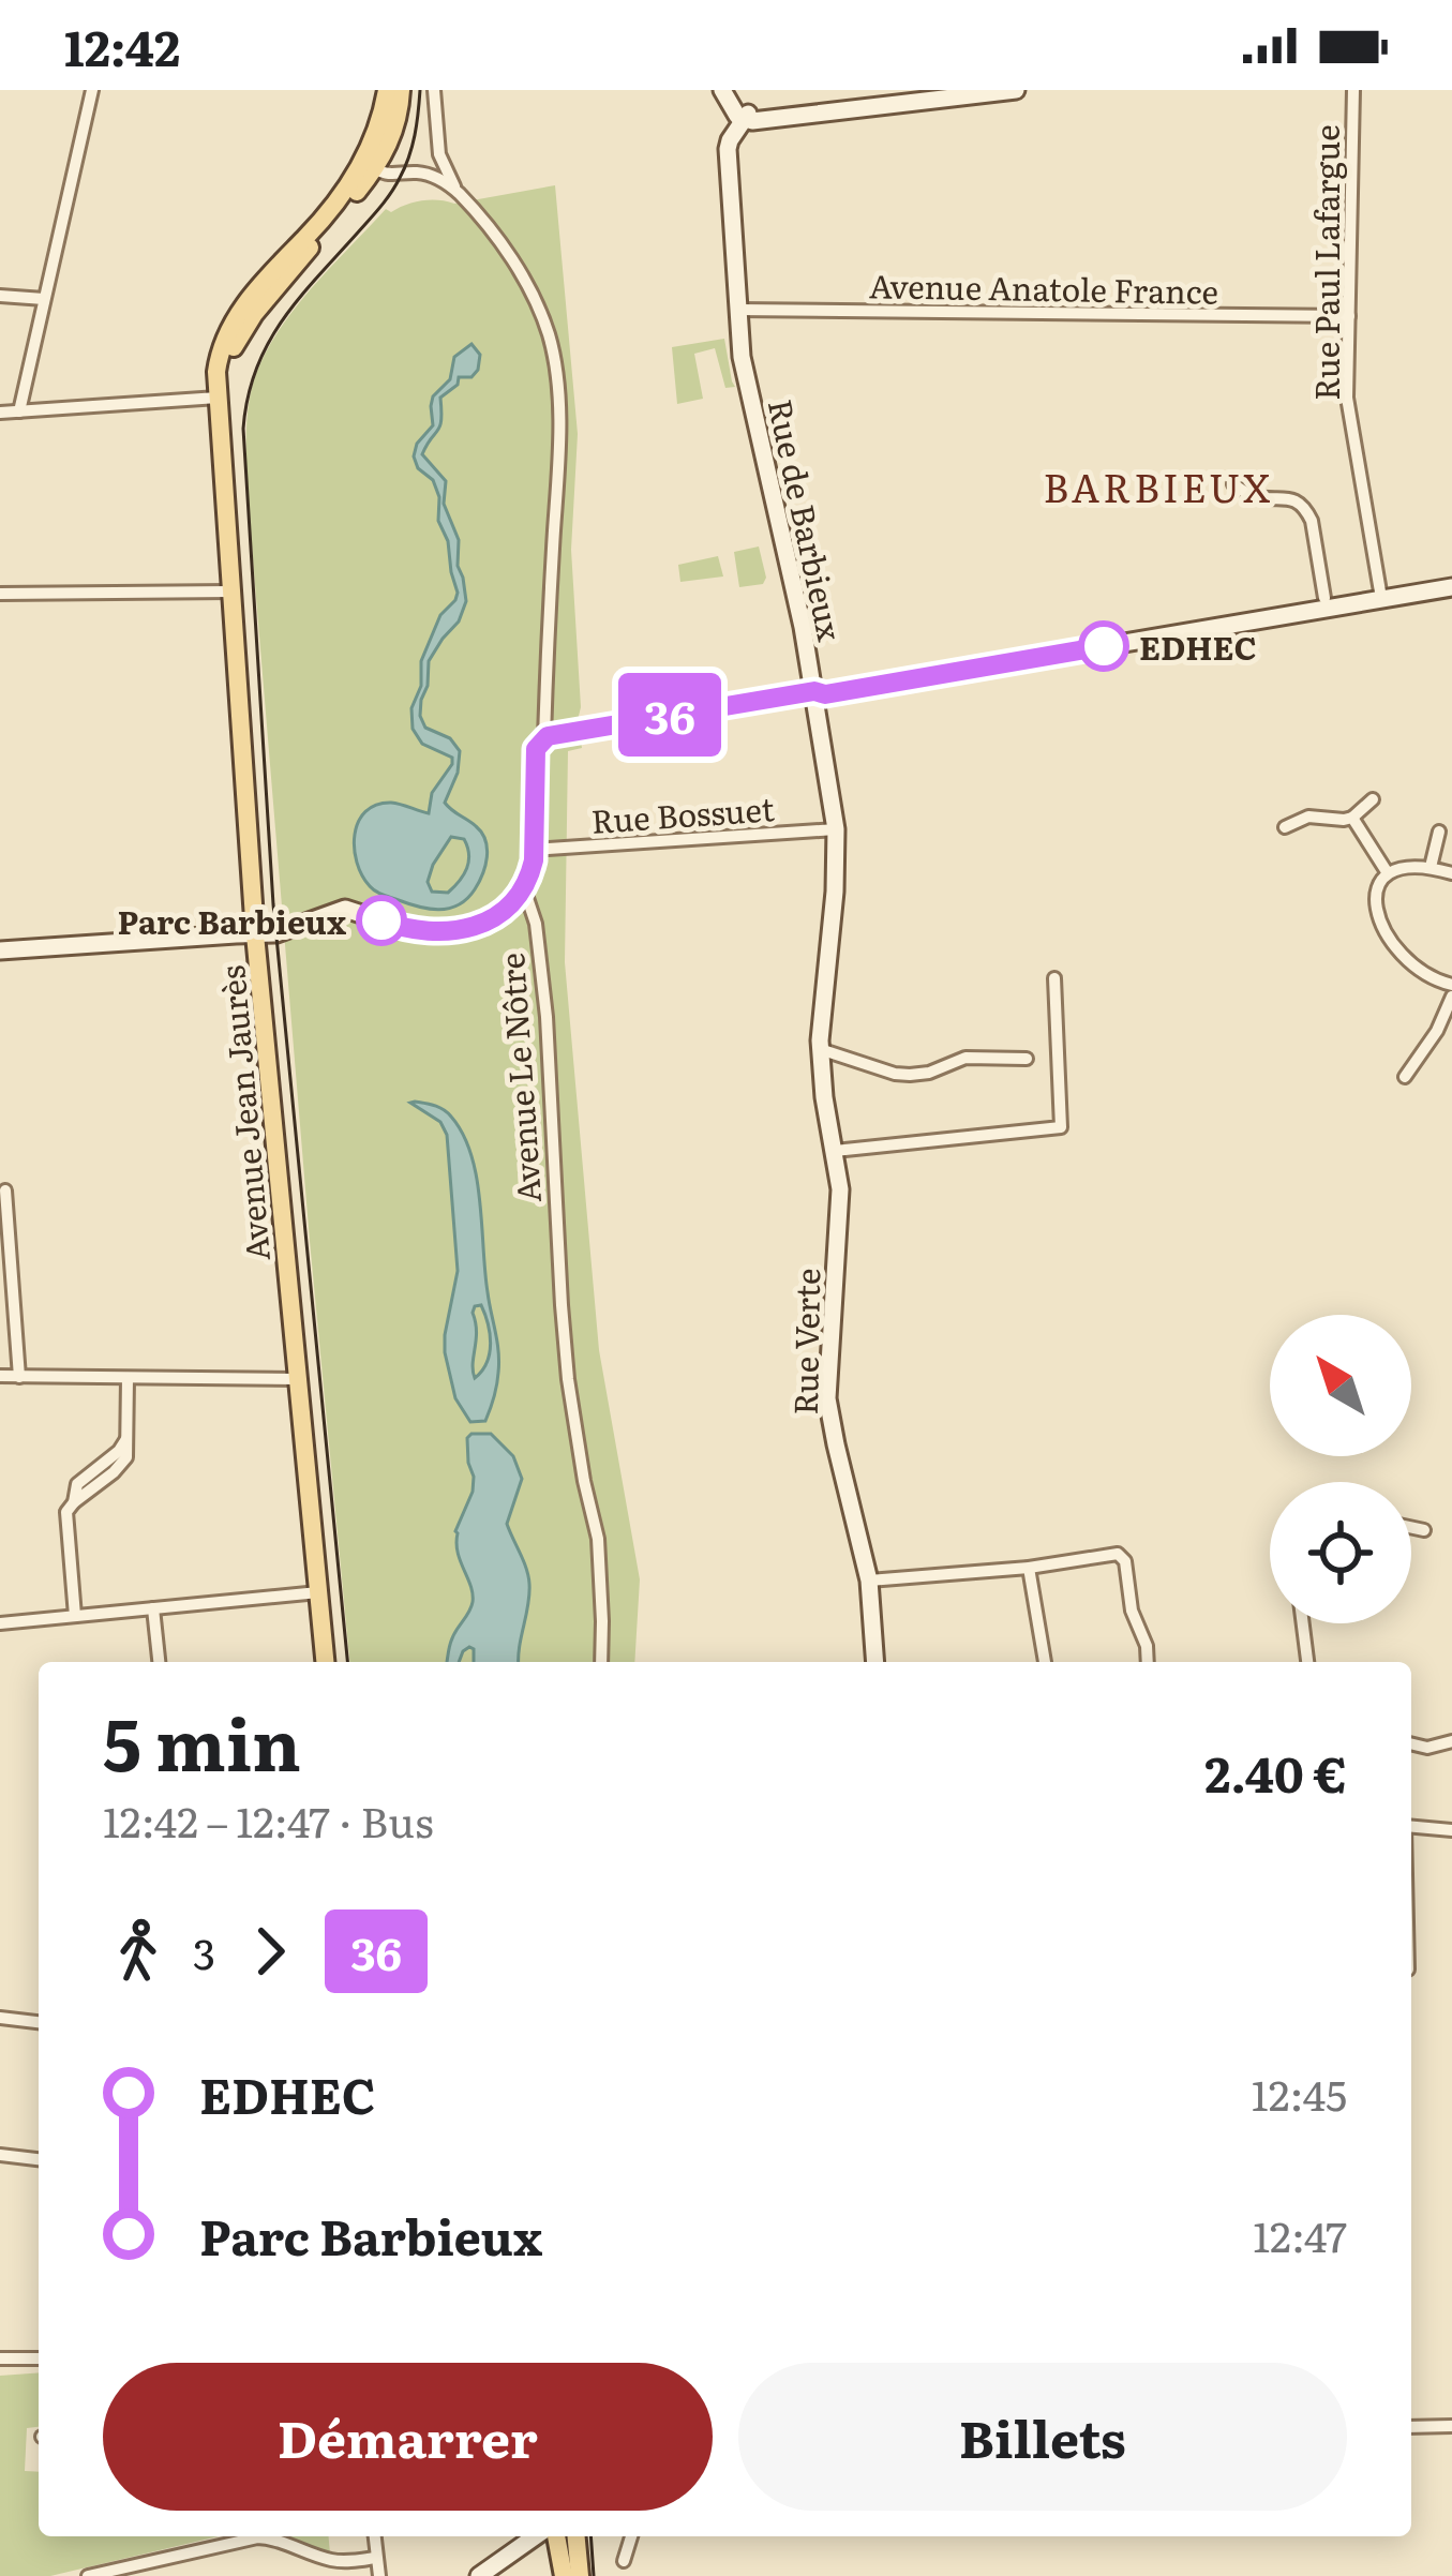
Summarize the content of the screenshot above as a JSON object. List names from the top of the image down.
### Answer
{
  "streets": {
    "main road": [
      "Rue de Barbieux",
      "Avenue Le Nôtre",
      "Avenue Jean Jaurès",
      "Rue Verte"
    ],
    "street": ["Rue Paul Lafargue", "Avenue Anatole France", "Rue Bossuet"]
  },
  "crossings": [
    ["Rue Paul Lafargue", "Avenue Anatole France"],
    ["Avenue Anatole France", "Rue de Barbieux"],
    ["Rue de Barbieux", "Rue Bossuet"],
    ["Rue de Barbieux", "Rue Verte"],
    ["Rue Bossuet", "Avenue Le Nôtre"]
  ],
  "districts": ["BARBIEUX"],
  "places": ["EDHEC", "Parc Barbieux"],
  "lines": ["bus line 36"],
  "north": "top left",
  "page": {
    "status": "12:42",
    "on_map": "36",
    "heading": ["5 min", "12:42 – 12:47 · Bus", "2.40 €"],
    "legs": ["3", "36"],
    "list": [
      {
        "name": "EDHEC",
        "value": "12:45"
      },
      {
        "name": "Parc Barbieux",
        "value": "12:47"
      }
    ],
    "buttons": ["Démarrer", "Billets"]
  }
}
